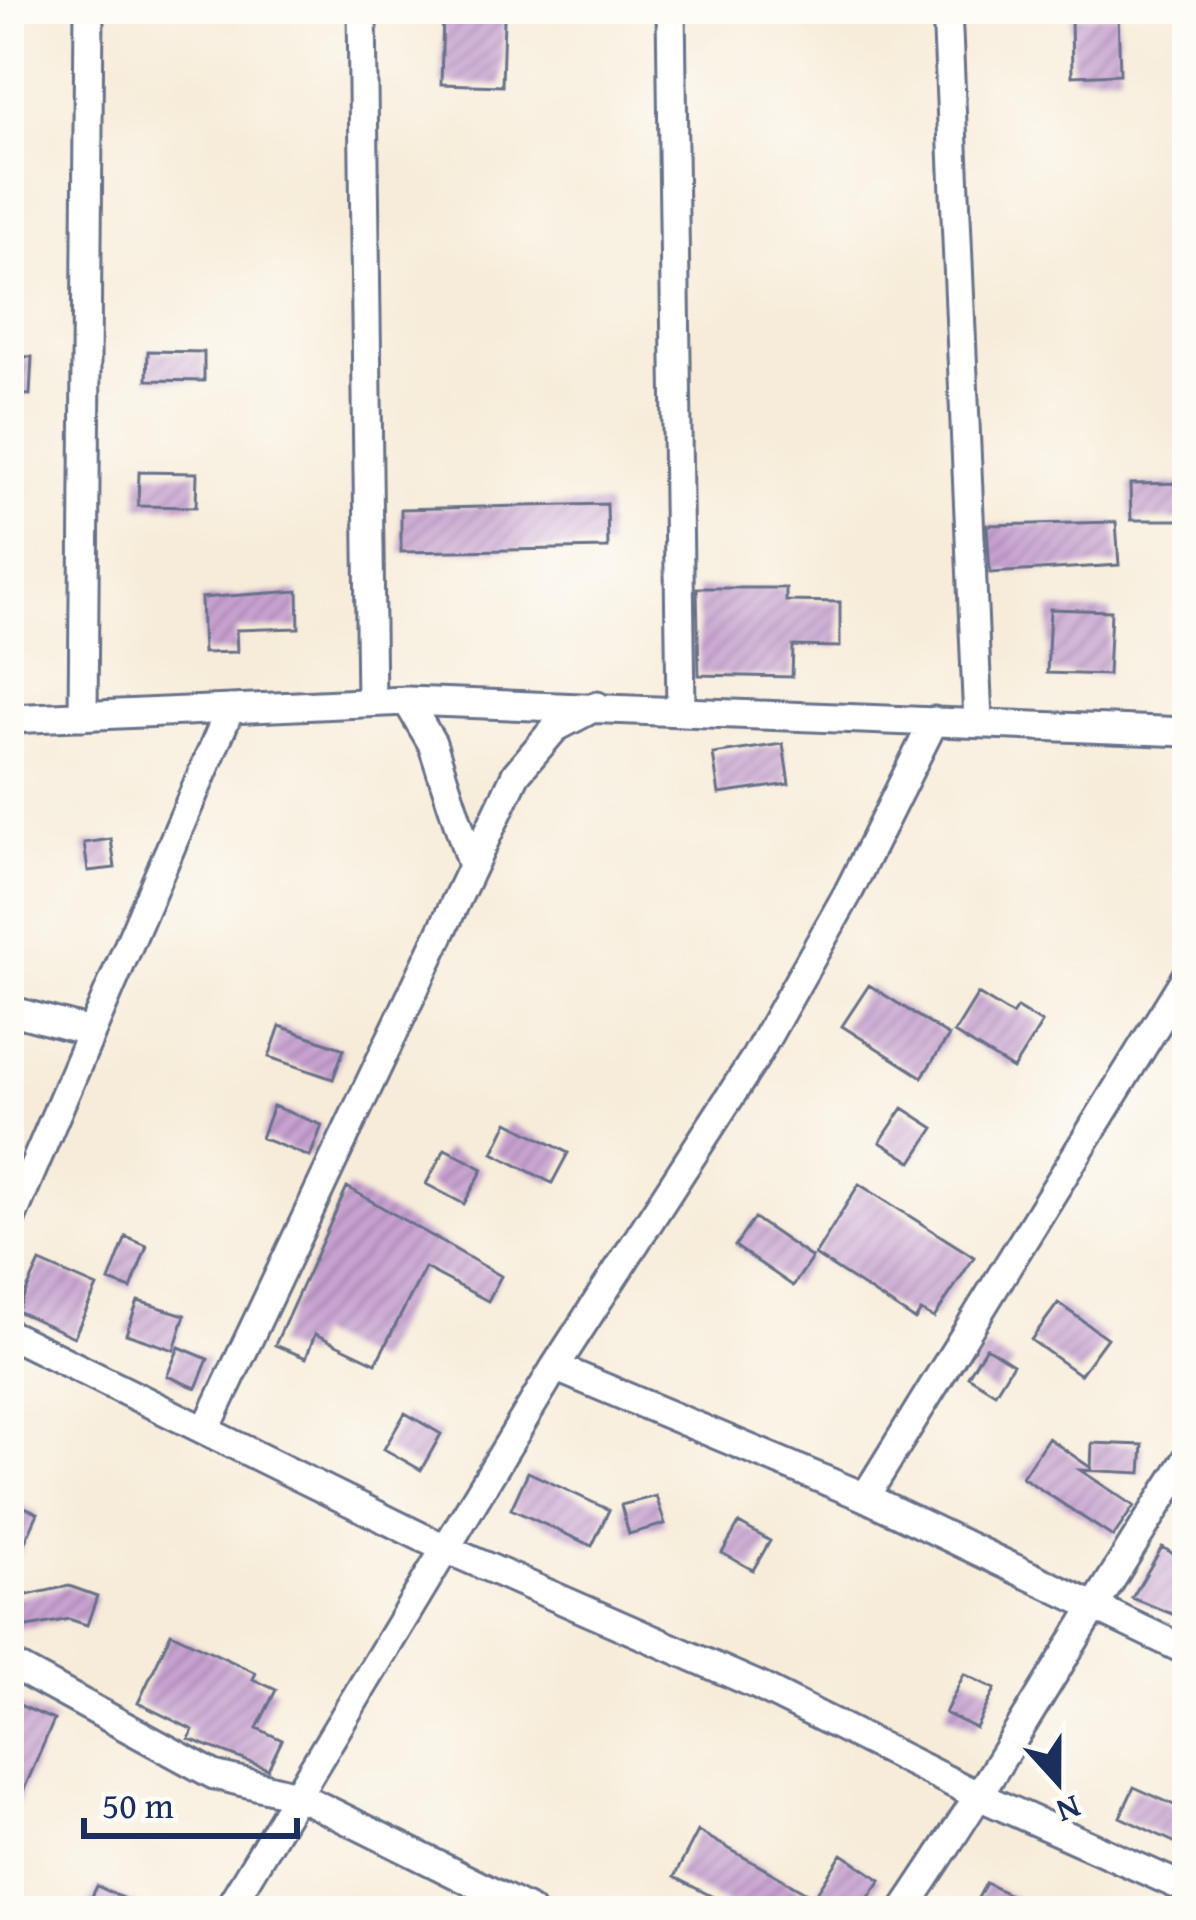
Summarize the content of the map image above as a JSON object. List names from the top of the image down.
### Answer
{
  "scale_bar": "50 m",
  "north": "bottom"
}
